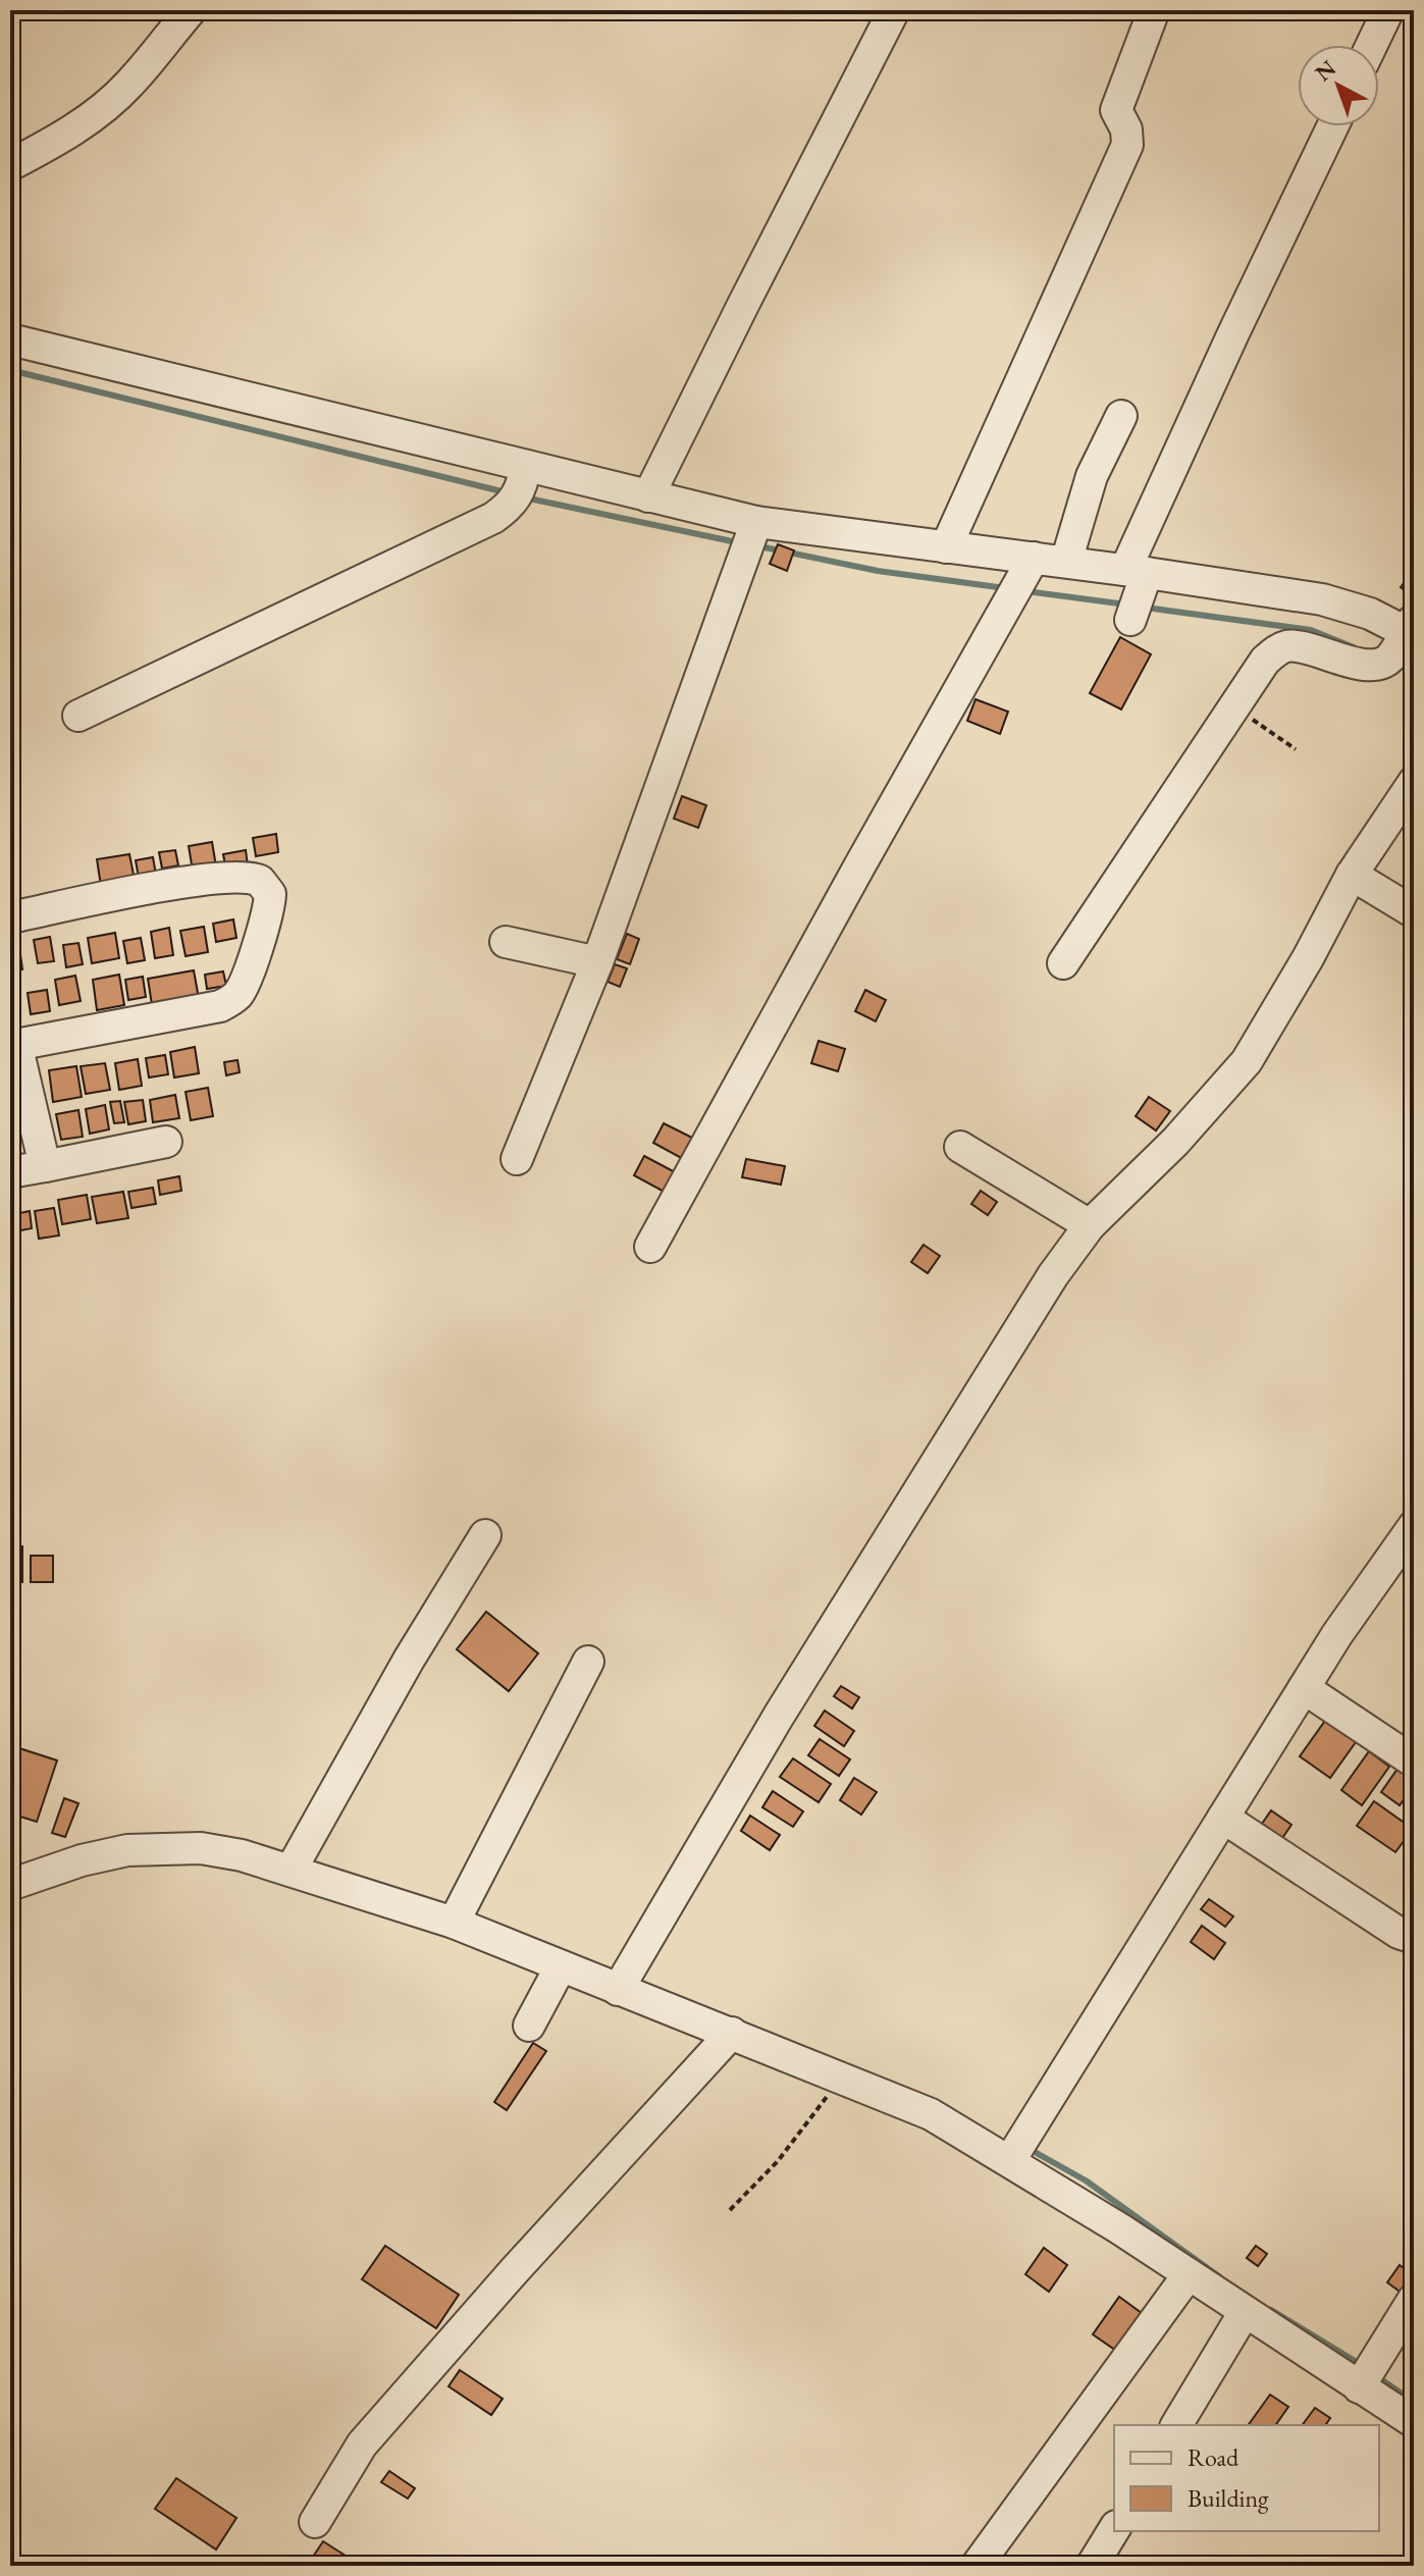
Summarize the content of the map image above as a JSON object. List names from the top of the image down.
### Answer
{
  "legend": ["Road", "Building"],
  "north": "top left"
}
